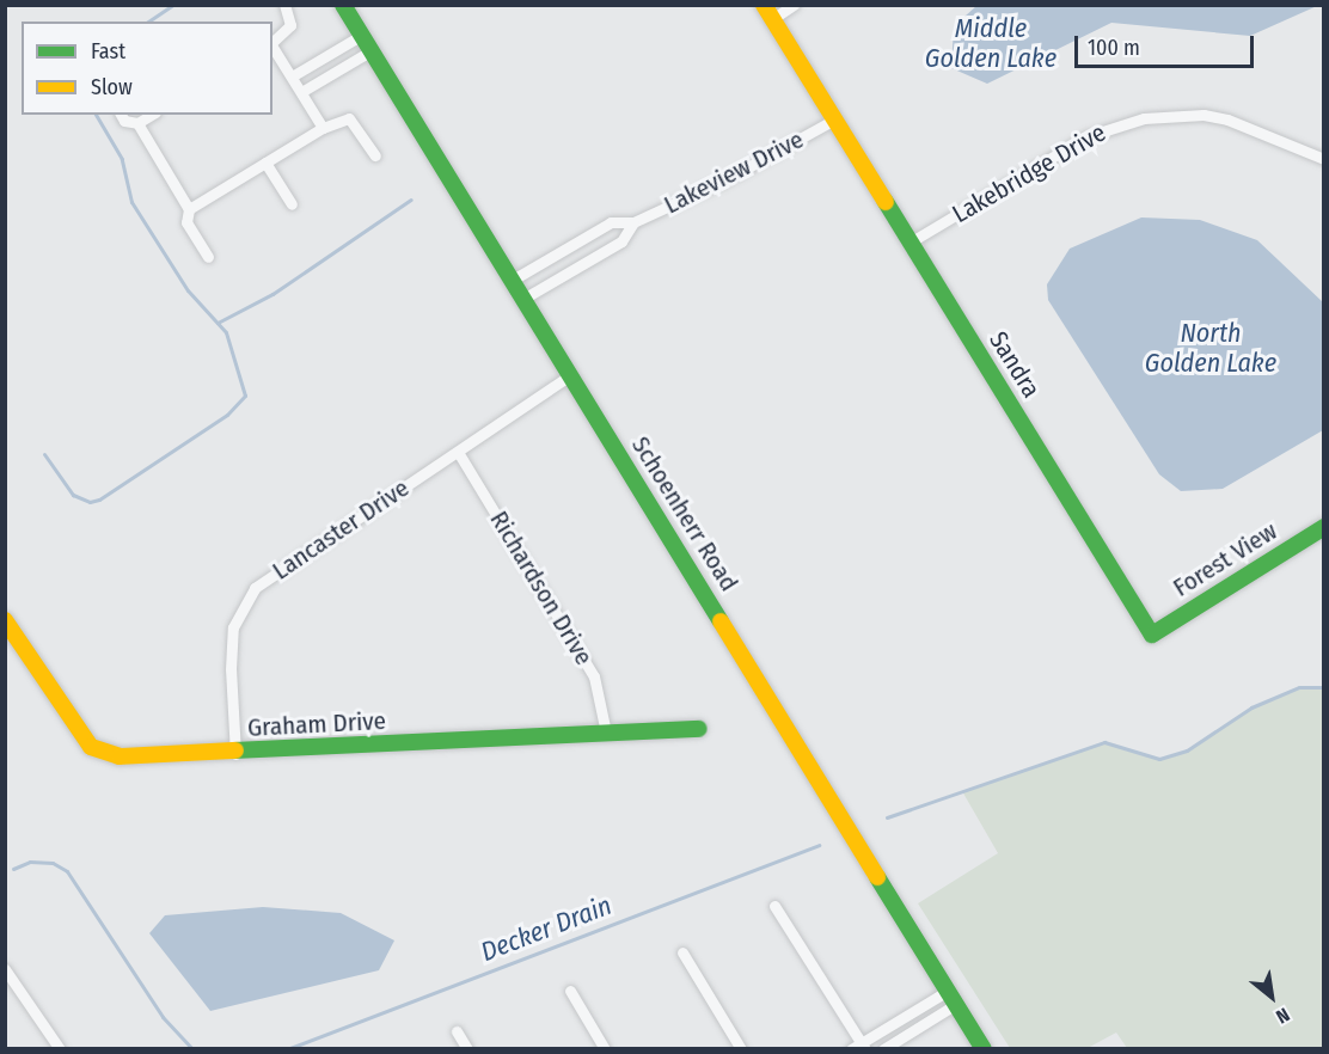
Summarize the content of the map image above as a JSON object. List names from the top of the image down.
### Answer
{
  "streets": {
    "street": [
      "Lakeview Drive",
      "Lakebridge Drive",
      "Sandra",
      "Schoenherr Road",
      "Lancaster Drive",
      "Forest View",
      "Richardson Drive",
      "Graham Drive"
    ]
  },
  "crossings": [
    ["Lakeview Drive", "Sandra"],
    ["Lakeview Drive", "Schoenherr Road"],
    ["Lakebridge Drive", "Sandra"],
    ["Sandra", "Forest View"],
    ["Schoenherr Road", "Lancaster Drive"],
    ["Lancaster Drive", "Richardson Drive"],
    ["Lancaster Drive", "Graham Drive"],
    ["Richardson Drive", "Graham Drive"]
  ],
  "water": ["Middle Golden Lake", "North Golden Lake", "Decker Drain"],
  "legend": ["Fast", "Slow"],
  "scale_bar": "100 m",
  "north": "bottom right"
}
